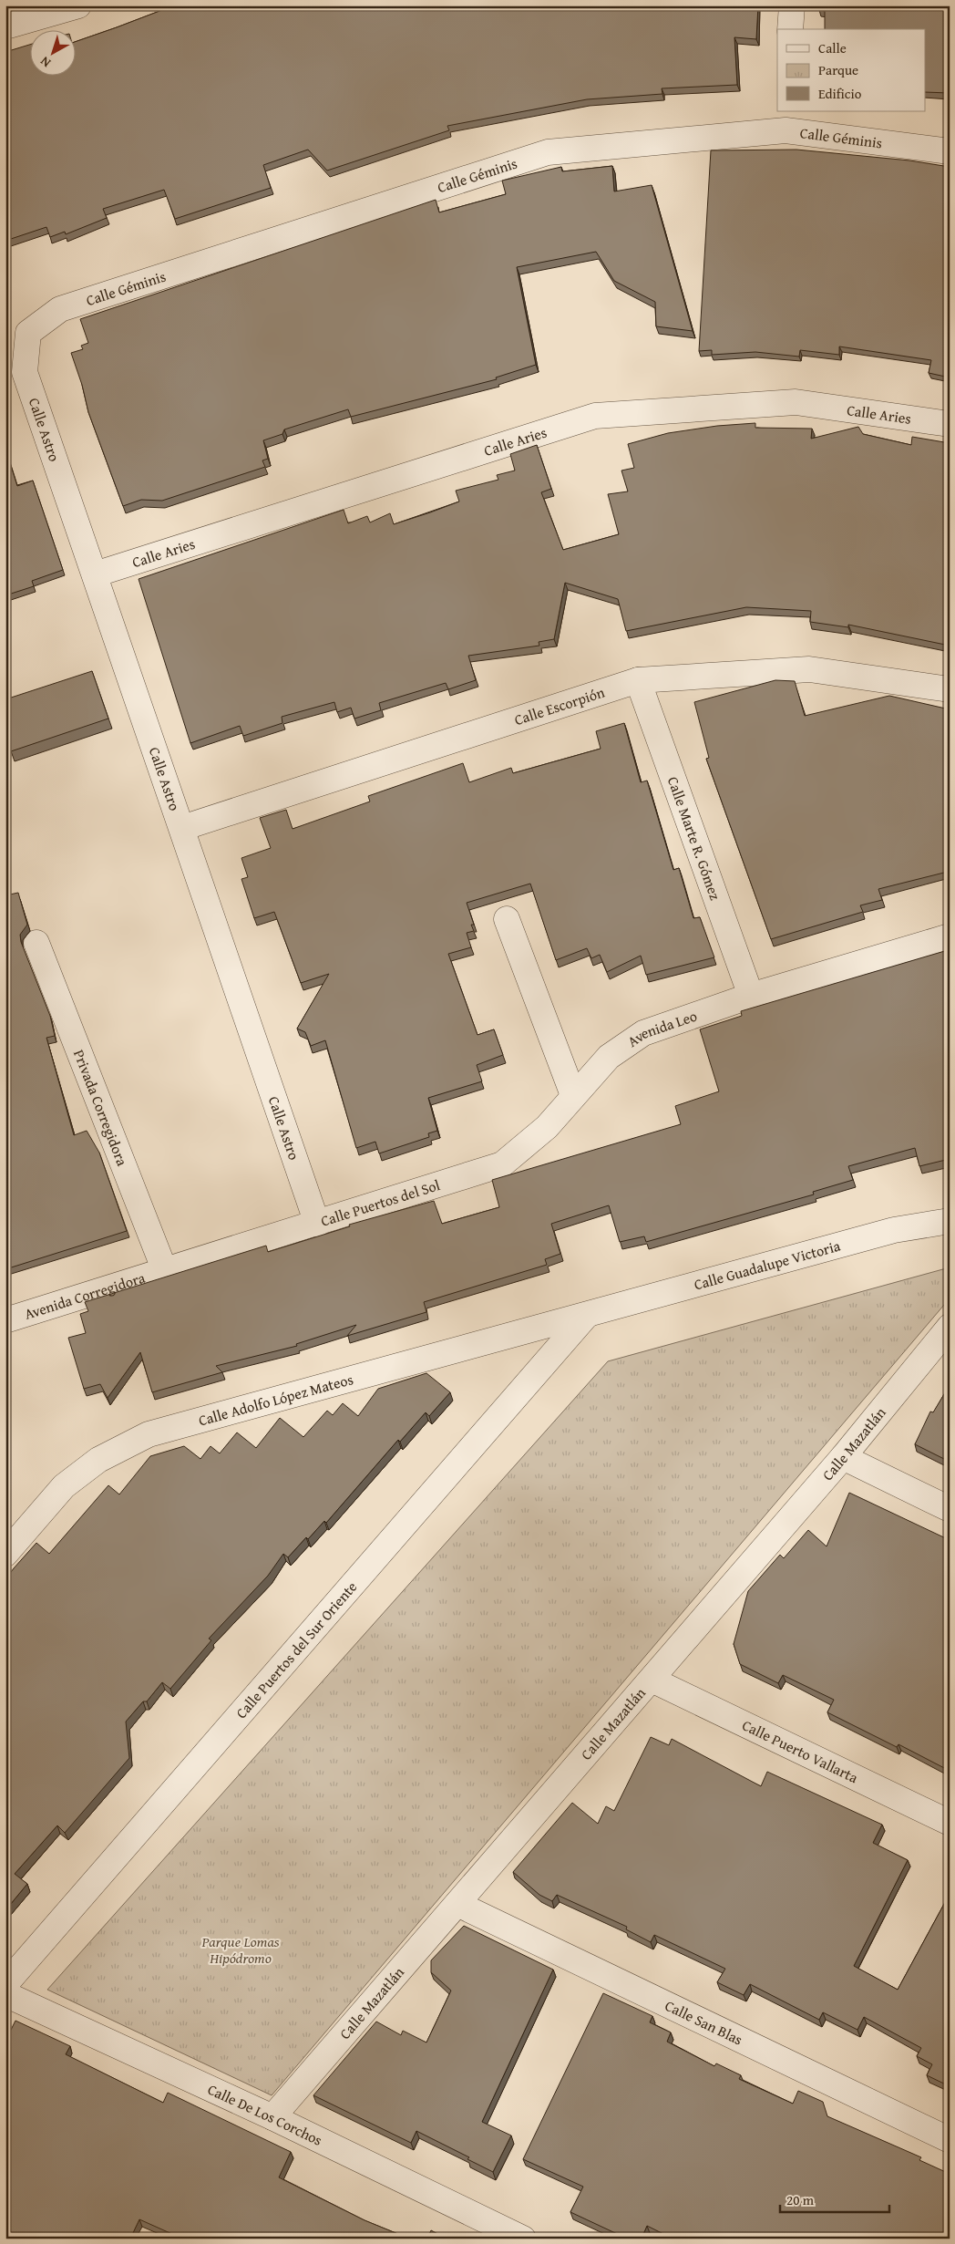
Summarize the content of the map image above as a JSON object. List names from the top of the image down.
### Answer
{
  "streets": {
    "street": [
      "Calle Géminis",
      "Calle Aries",
      "Calle Astro",
      "Calle Escorpión",
      "Calle Marte R. Gómez",
      "Avenida Leo",
      "Privada Corregidora",
      "Calle Puertos del Sol",
      "Calle Guadalupe Victoria",
      "Avenida Corregidora",
      "Calle Adolfo López Mateos",
      "Calle Mazatlán",
      "Calle Puertos del Sur Oriente",
      "Calle Puerto Vallarta",
      "Calle San Blas",
      "Calle De Los Corchos"
    ]
  },
  "crossings": [
    ["Calle Géminis", "Calle Astro"],
    ["Calle Aries", "Calle Astro"],
    ["Calle Astro", "Calle Escorpión"],
    ["Calle Astro", "Calle Puertos del Sol"],
    ["Calle Escorpión", "Calle Marte R. Gómez"],
    ["Calle Marte R. Gómez", "Avenida Leo"],
    ["Avenida Leo", "Calle Puertos del Sol"],
    ["Privada Corregidora", "Calle Puertos del Sol"],
    ["Privada Corregidora", "Avenida Corregidora"],
    ["Calle Puertos del Sol", "Avenida Corregidora"],
    ["Calle Guadalupe Victoria", "Calle Adolfo López Mateos"],
    ["Calle Guadalupe Victoria", "Calle Puertos del Sur Oriente"],
    ["Calle Adolfo López Mateos", "Calle Puertos del Sur Oriente"],
    ["Calle Mazatlán", "Calle Puerto Vallarta"],
    ["Calle Mazatlán", "Calle San Blas"],
    ["Calle Mazatlán", "Calle De Los Corchos"]
  ],
  "parks": ["Parque Lomas Hipódromo"],
  "legend": ["Calle", "Parque", "Edificio"],
  "scale_bar": "20 m",
  "north": "bottom left"
}
